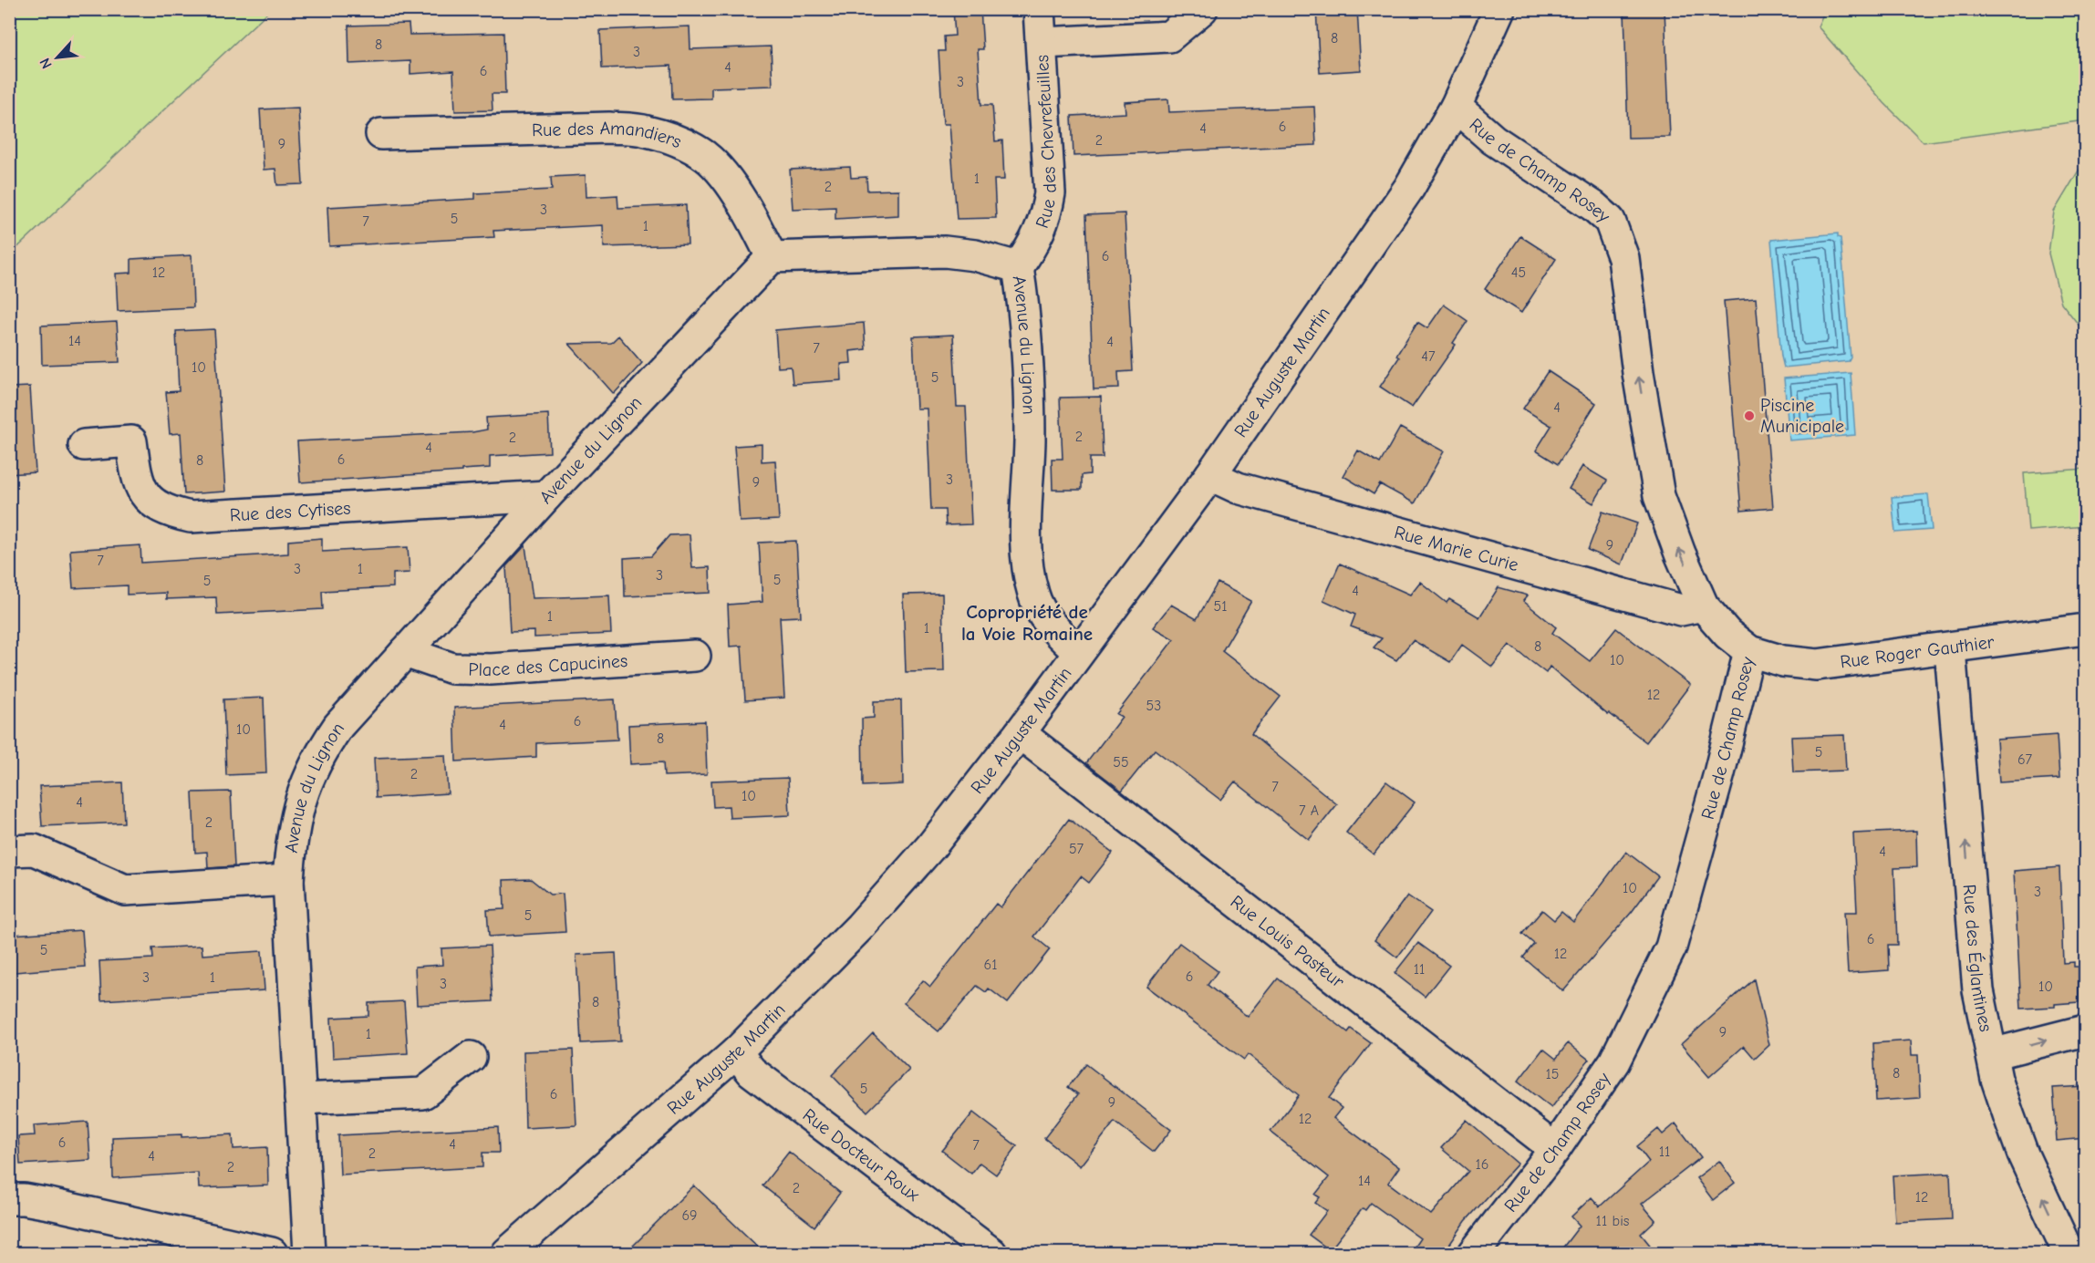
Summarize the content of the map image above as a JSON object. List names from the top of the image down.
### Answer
{
  "streets": {
    "street": [
      "Rue des Amandiers",
      "Rue des Chevrefeuilles",
      "Rue de Champ Rosey",
      "Avenue du Lignon",
      "Rue Auguste Martin",
      "Rue des Cytises",
      "Rue Marie Curie",
      "Rue Roger Gauthier",
      "Place des Capucines",
      "Rue Louis Pasteur",
      "Rue des Églantines",
      "Rue Docteur Roux"
    ]
  },
  "crossings": [
    ["Rue des Amandiers", "Avenue du Lignon"],
    ["Rue des Chevrefeuilles", "Avenue du Lignon"],
    ["Rue de Champ Rosey", "Rue Auguste Martin"],
    ["Rue de Champ Rosey", "Rue Marie Curie"],
    ["Rue de Champ Rosey", "Rue Roger Gauthier"],
    ["Rue de Champ Rosey", "Rue Louis Pasteur"],
    ["Avenue du Lignon", "Rue Auguste Martin"],
    ["Avenue du Lignon", "Rue des Cytises"],
    ["Avenue du Lignon", "Place des Capucines"],
    ["Rue Auguste Martin", "Rue Marie Curie"],
    ["Rue Auguste Martin", "Rue Louis Pasteur"],
    ["Rue Auguste Martin", "Rue Docteur Roux"],
    ["Rue Roger Gauthier", "Rue des Églantines"]
  ],
  "one_way": ["Rue de Champ Rosey", "Rue des Églantines"],
  "districts": ["Copropriété de la Voie Romaine"],
  "places": ["Piscine Municipale"],
  "house_numbers": [
    "8",
    "8",
    "3",
    "4",
    "6",
    "3",
    "6",
    "4",
    "2",
    "9",
    "1",
    "2",
    "3",
    "5",
    "7",
    "1",
    "6",
    "12",
    "45",
    "14",
    "4",
    "7",
    "47",
    "10",
    "5",
    "4",
    "2",
    "2",
    "4",
    "6",
    "8",
    "3",
    "9",
    "9",
    "7",
    "3",
    "1",
    "3",
    "5",
    "5",
    "4",
    "51",
    "1",
    "1",
    "8",
    "10",
    "12",
    "53",
    "6",
    "4",
    "10",
    "8",
    "5",
    "67",
    "55",
    "2",
    "7",
    "10",
    "4",
    "7 A",
    "2",
    "57",
    "4",
    "10",
    "3",
    "5",
    "6",
    "5",
    "12",
    "61",
    "11",
    "6",
    "3",
    "1",
    "3",
    "10",
    "8",
    "9",
    "1",
    "8",
    "15",
    "5",
    "6",
    "9",
    "12",
    "6",
    "4",
    "7",
    "11",
    "2",
    "4",
    "16",
    "2",
    "14",
    "2",
    "12",
    "69",
    "11 bis"
  ],
  "north": "bottom left"
}
